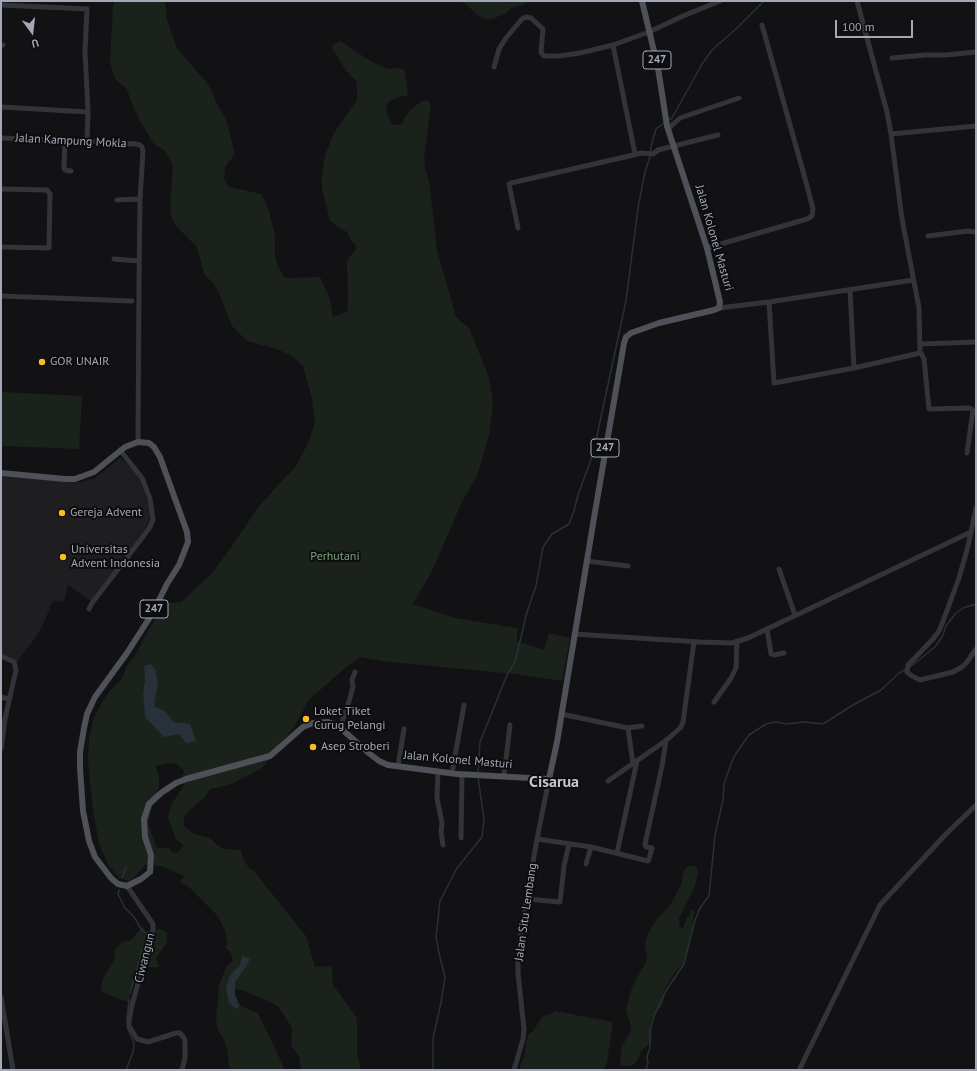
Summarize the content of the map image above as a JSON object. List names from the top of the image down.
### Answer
{
  "streets": {
    "main road": ["247", "Jalan Kolonel Masturi"],
    "street": ["Jalan Kampung Mokla", "Jalan Situ Lembang", "Ciwangun"]
  },
  "crossings": [
    ["247", "Jalan Kolonel Masturi"],
    ["247", "Ciwangun"],
    ["Jalan Kolonel Masturi", "Jalan Situ Lembang"],
    ["Jalan Kolonel Masturi", "Ciwangun"]
  ],
  "districts": ["Cisarua"],
  "parks": ["Perhutani"],
  "places": [
    "GOR UNAIR",
    "Gereja Advent",
    "Universitas Advent Indonesia",
    "Loket Tiket Curug Pelangi",
    "Asep Stroberi"
  ],
  "scale_bar": "100 m",
  "north": "bottom"
}
